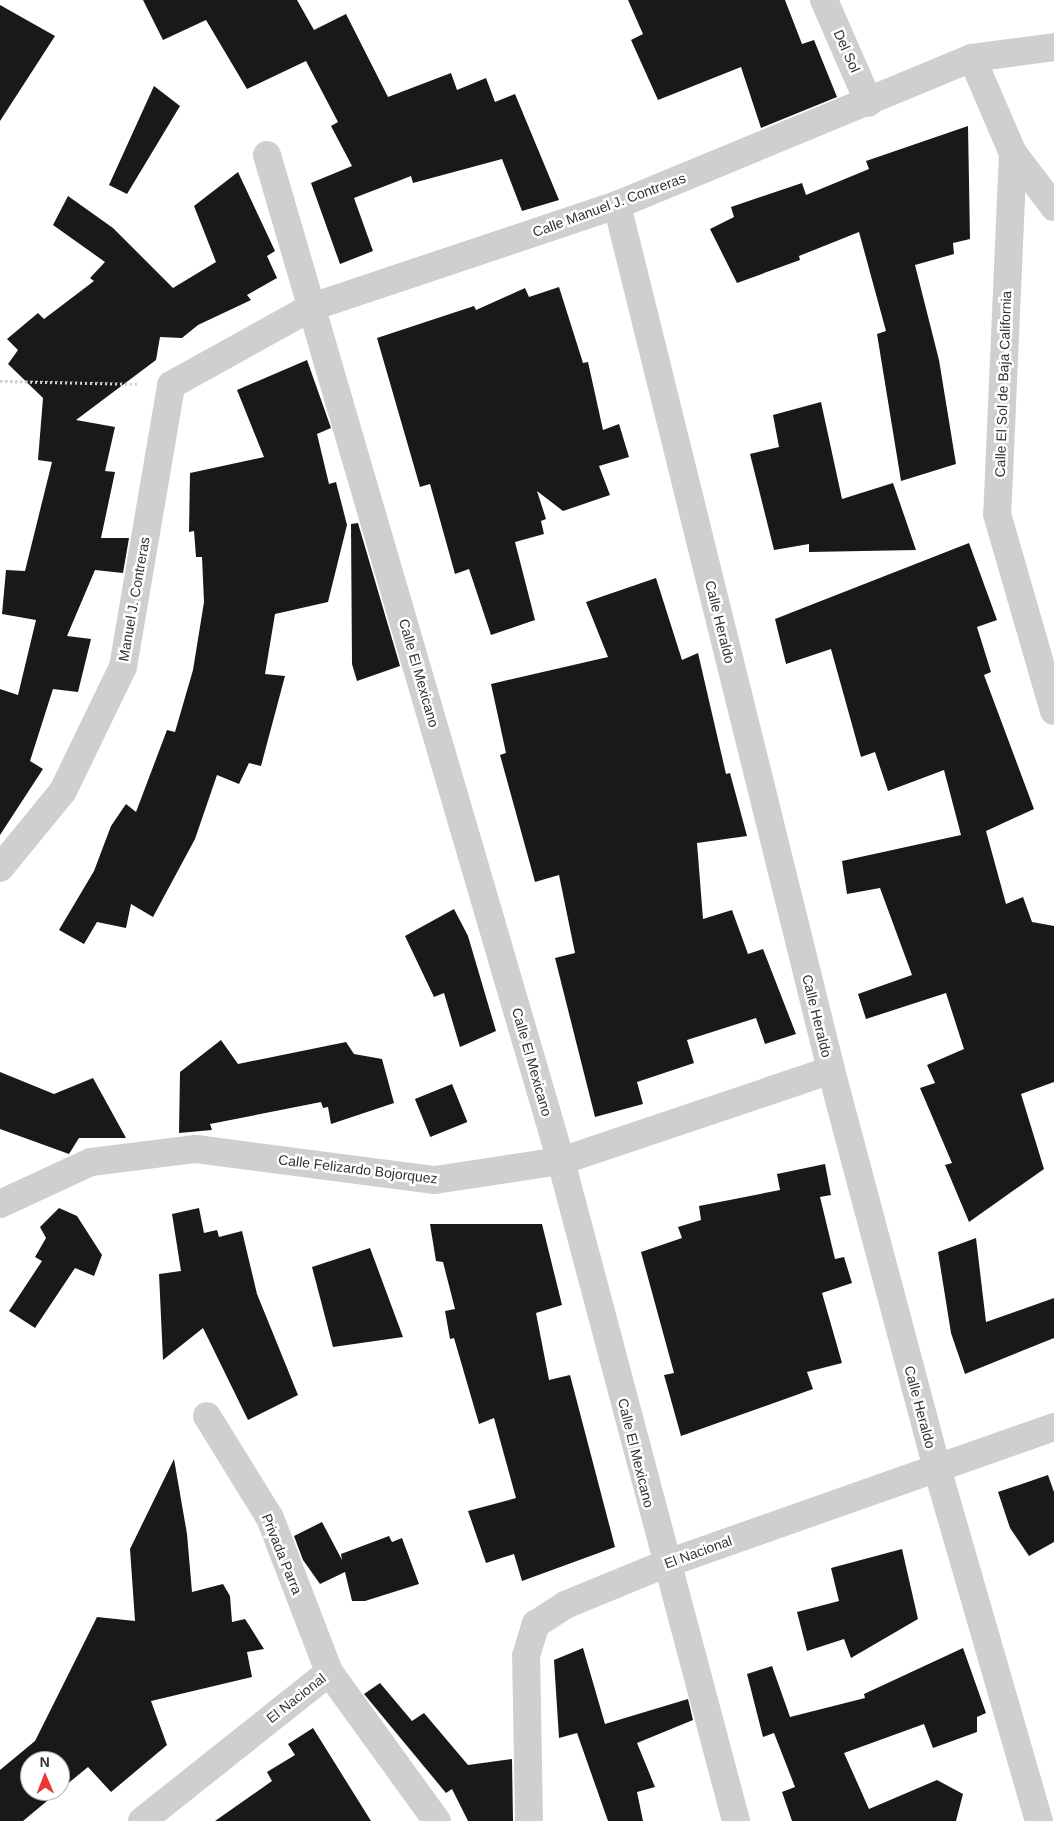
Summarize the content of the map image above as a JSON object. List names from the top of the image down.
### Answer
{
  "streets": {
    "street": [
      "Del Sol",
      "Calle Manuel J. Contreras",
      "Calle El Sol de Baja California",
      "Manuel J. Contreras",
      "Calle Heraldo",
      "Calle El Mexicano",
      "Calle Felizardo Bojorquez",
      "El Nacional",
      "Privada Parra"
    ]
  },
  "crossings": [
    ["Del Sol", "Calle Manuel J. Contreras"],
    ["Calle Manuel J. Contreras", "Calle El Sol de Baja California"],
    ["Calle Manuel J. Contreras", "Manuel J. Contreras"],
    ["Calle Manuel J. Contreras", "Calle Heraldo"],
    ["Calle Manuel J. Contreras", "Calle El Mexicano"],
    ["Calle Heraldo", "Calle Felizardo Bojorquez"],
    ["Calle Heraldo", "El Nacional"],
    ["Calle El Mexicano", "Calle Felizardo Bojorquez"],
    ["Calle El Mexicano", "El Nacional"],
    ["El Nacional", "Privada Parra"]
  ],
  "north": "top"
}
